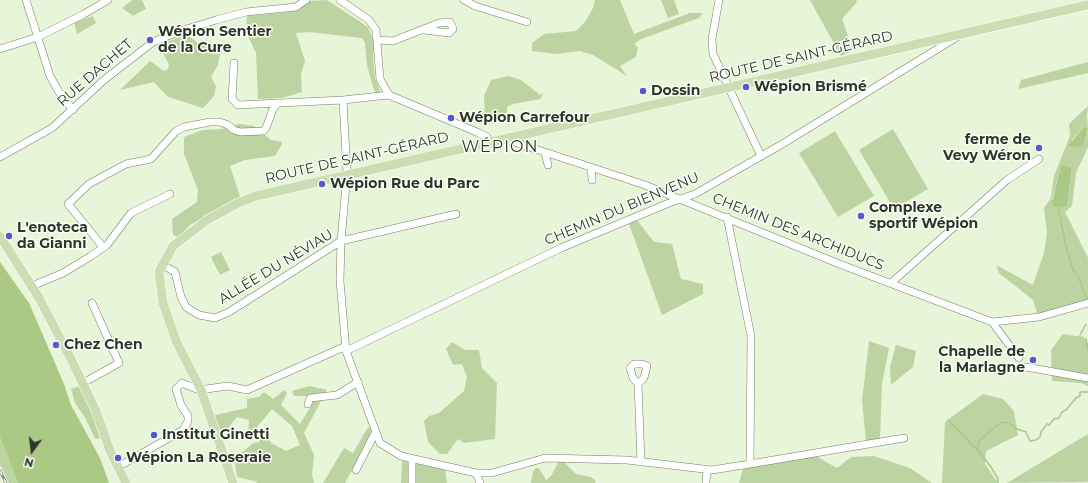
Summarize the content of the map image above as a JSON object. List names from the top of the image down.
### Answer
{
  "streets": {
    "main road": ["ROUTE DE SAINT-GÉRARD"],
    "street": [
      "RUE DACHET",
      "CHEMIN DU BIENVENU",
      "CHEMIN DES ARCHIDUCS",
      "ALLÉE DU NÉVIAU"
    ]
  },
  "crossings": [
    ["ROUTE DE SAINT-GÉRARD", "CHEMIN DU BIENVENU"],
    ["ROUTE DE SAINT-GÉRARD", "CHEMIN DES ARCHIDUCS"],
    ["ROUTE DE SAINT-GÉRARD", "ALLÉE DU NÉVIAU"],
    ["CHEMIN DU BIENVENU", "CHEMIN DES ARCHIDUCS"]
  ],
  "districts": ["WÉPION"],
  "places": [
    "Wépion Sentier de la Cure",
    "Wépion Brismé",
    "Dossin",
    "Wépion Carrefour",
    "ferme de Vevy Wéron",
    "Wépion Rue du Parc",
    "Complexe sportif Wépion",
    "L'enoteca da Gianni",
    "Chez Chen",
    "Chapelle de la Marlagne",
    "Institut Ginetti",
    "Wépion La Roseraie"
  ],
  "north": "bottom"
}
